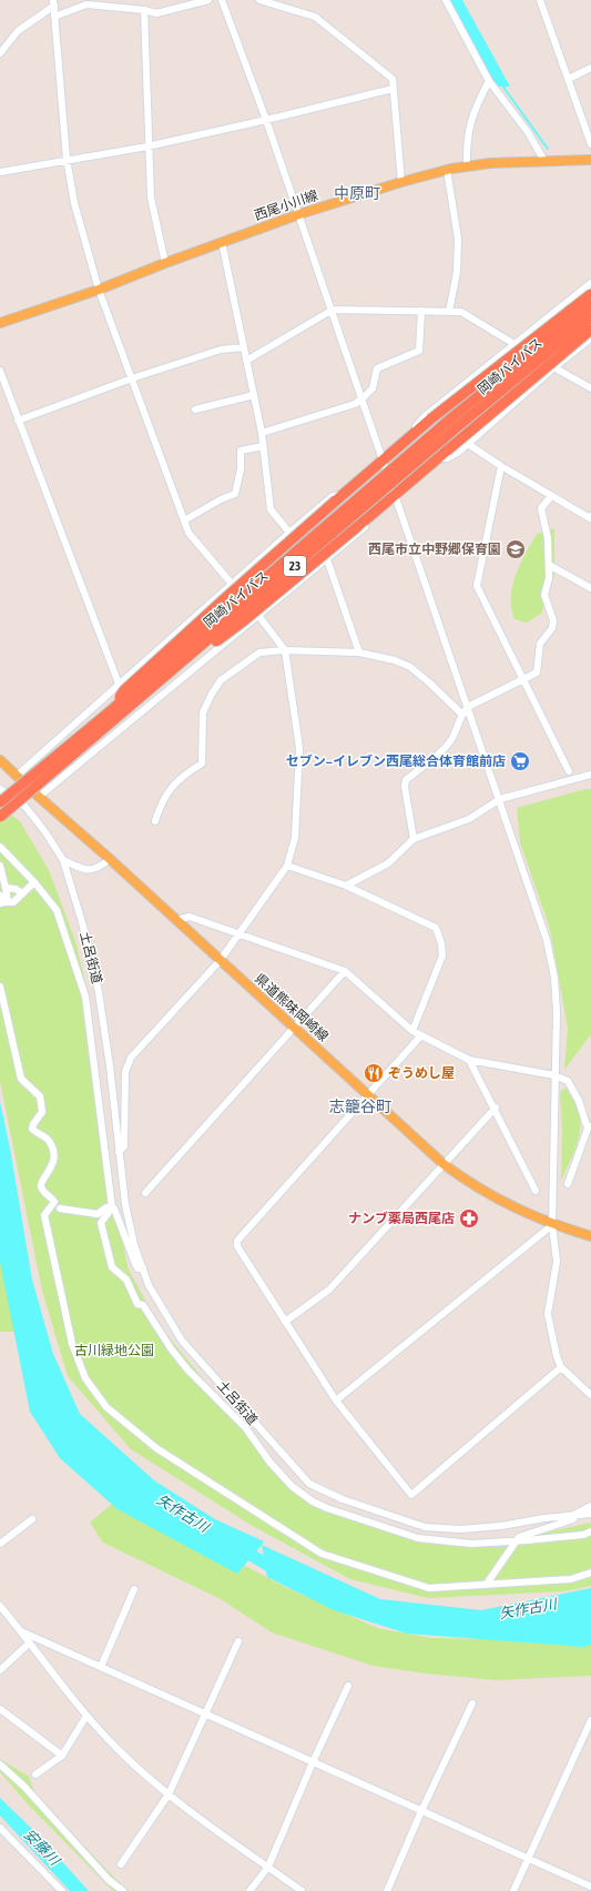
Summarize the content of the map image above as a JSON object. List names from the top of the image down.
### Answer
{
  "streets": {
    "highway": ["岡崎バイパス", "23"],
    "main road": ["西尾小川線", "県道熊味岡崎線"],
    "street": ["土呂街道"]
  },
  "crossings": [
    ["岡崎バイパス", "23"]
  ],
  "districts": ["中原町", "志籠谷町"],
  "water": ["矢作古川", "安藤川"],
  "parks": ["古川緑地公園"],
  "places": {
    "school or university": ["西尾市立中野郷保育園"],
    "supermarket": ["セブン−イレブン西尾総合体育館前店"],
    "restaurant": ["ぞうめし屋"],
    "pharmacy": ["ナンブ薬局西尾店"]
  }
}
